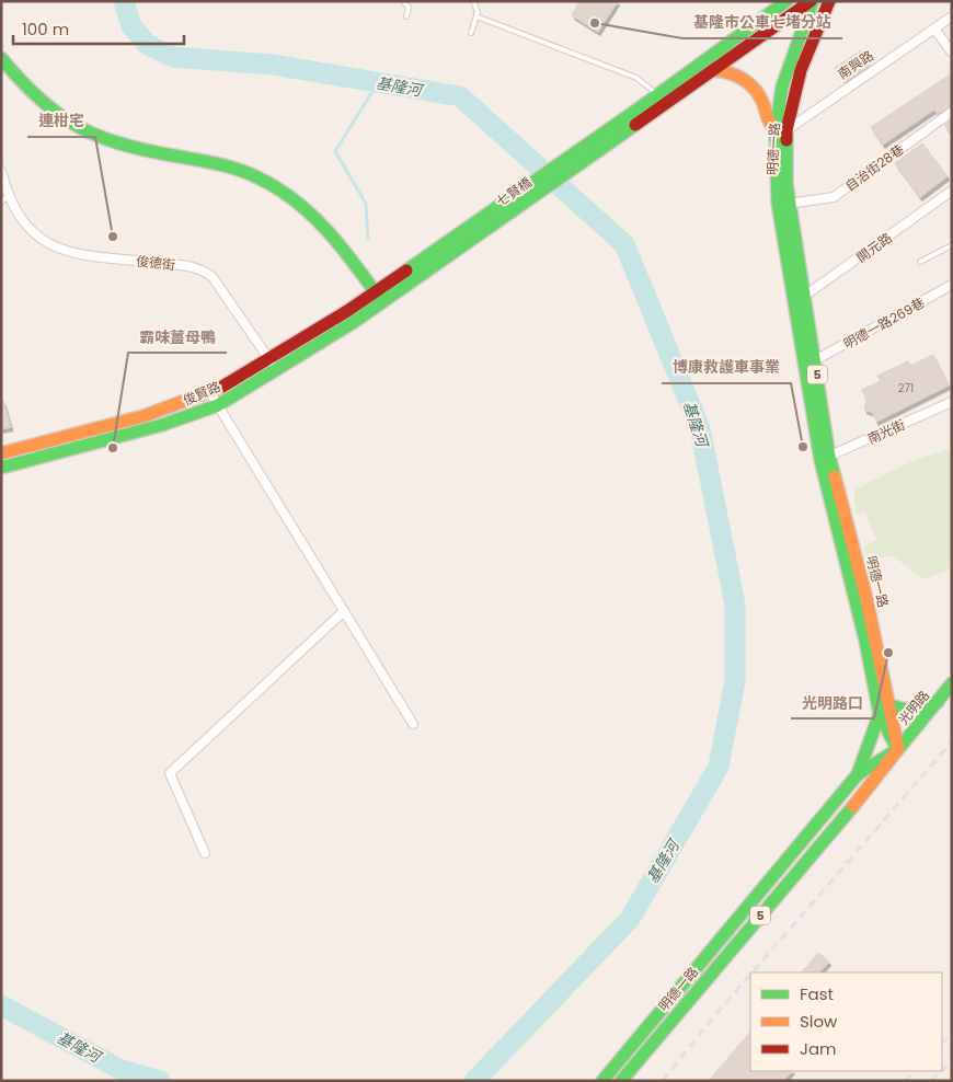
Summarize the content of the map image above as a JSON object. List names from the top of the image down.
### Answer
{
  "streets": {
    "main road": [
      "明德一路",
      "七賢橋",
      "5",
      "俊賢路",
      "光明路"
    ],
    "street": [
      "南興路",
      "自治街28巷",
      "開元路",
      "俊德街",
      "明德一路269巷",
      "南光街"
    ]
  },
  "crossings": [
    ["南興路", "明德一路"],
    ["明德一路", "自治街28巷"],
    ["明德一路", "開元路"],
    ["明德一路", "明德一路269巷"],
    ["明德一路", "5"],
    ["明德一路", "南光街"],
    ["明德一路", "光明路"],
    ["七賢橋", "俊賢路"],
    ["俊德街", "俊賢路"],
    ["5", "光明路"]
  ],
  "water": ["基隆河"],
  "places": [
    "基隆市公車七堵分站",
    "連柑宅",
    "博康救護車事業",
    "霸味薑母鴨",
    "光明路口"
  ],
  "house_numbers": ["271"],
  "legend": ["Fast", "Slow", "Jam"],
  "scale_bar": "100 m"
}
